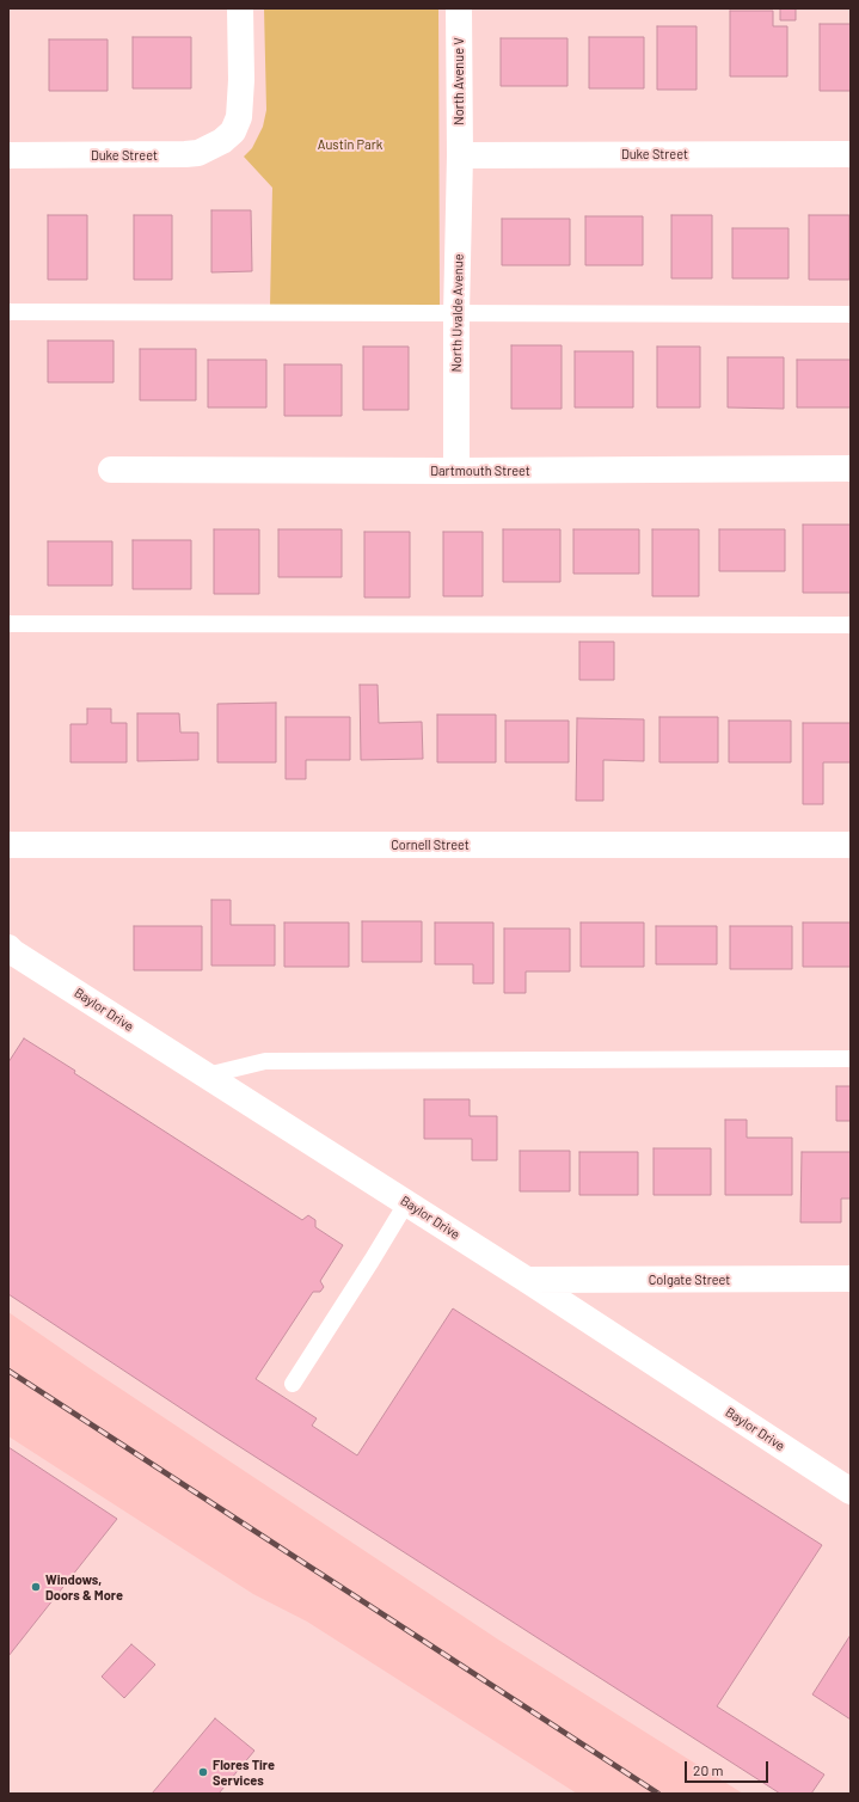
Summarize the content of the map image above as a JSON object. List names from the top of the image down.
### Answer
{
  "streets": {
    "street": [
      "North Avenue V",
      "Duke Street",
      "North Uvalde Avenue",
      "Dartmouth Street",
      "Cornell Street",
      "Baylor Drive",
      "Colgate Street"
    ]
  },
  "crossings": [
    ["North Avenue V", "Duke Street"],
    ["North Avenue V", "North Uvalde Avenue"],
    ["Duke Street", "North Uvalde Avenue"],
    ["North Uvalde Avenue", "Dartmouth Street"],
    ["Baylor Drive", "Colgate Street"]
  ],
  "parks": ["Austin Park"],
  "places": ["Windows, Doors & More", "Flores Tire Services"],
  "scale_bar": "20 m"
}
